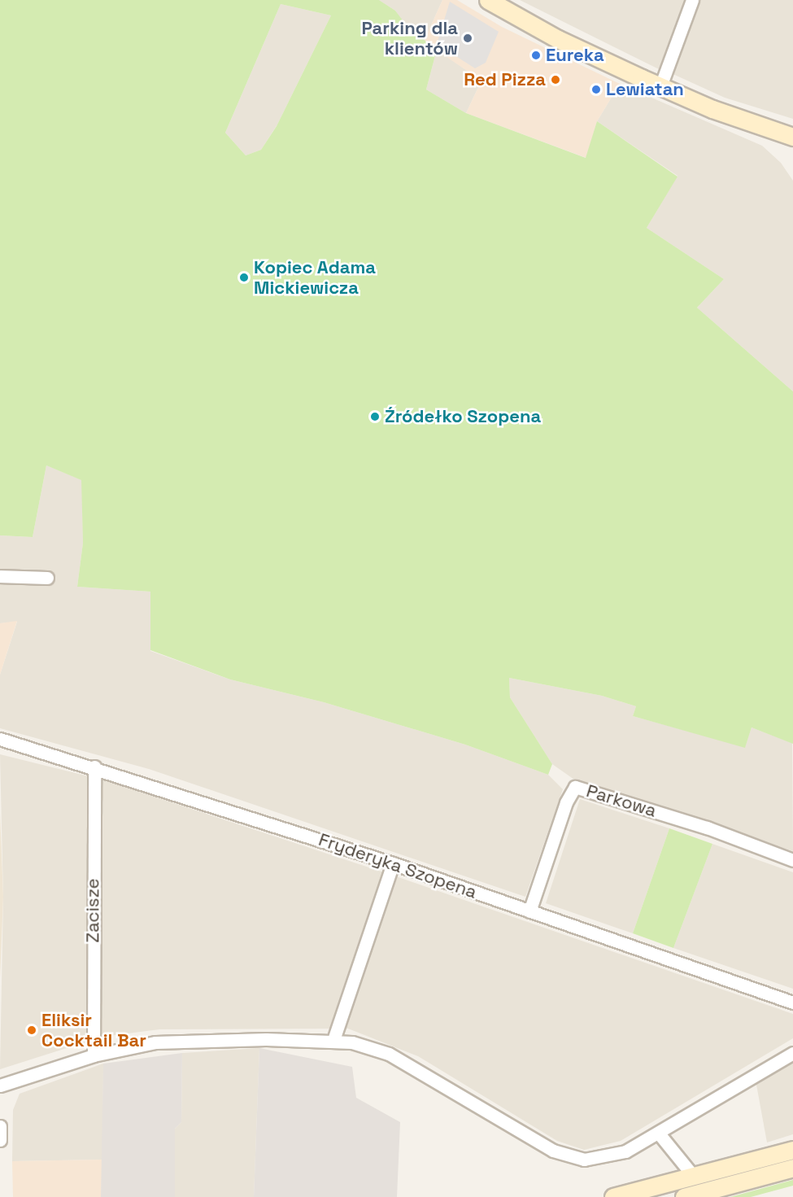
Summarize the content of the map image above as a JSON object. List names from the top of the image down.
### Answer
{
  "streets": {
    "street": ["Parkowa", "Fryderyka Szopena", "Zacisze"]
  },
  "crossings": [
    ["Parkowa", "Fryderyka Szopena"],
    ["Fryderyka Szopena", "Zacisze"]
  ],
  "places": [
    "Parking dla klientów",
    "Eureka",
    "Red Pizza",
    "Lewiatan",
    "Kopiec Adama Mickiewicza",
    "Źródełko Szopena",
    "Eliksir Cocktail Bar"
  ]
}
